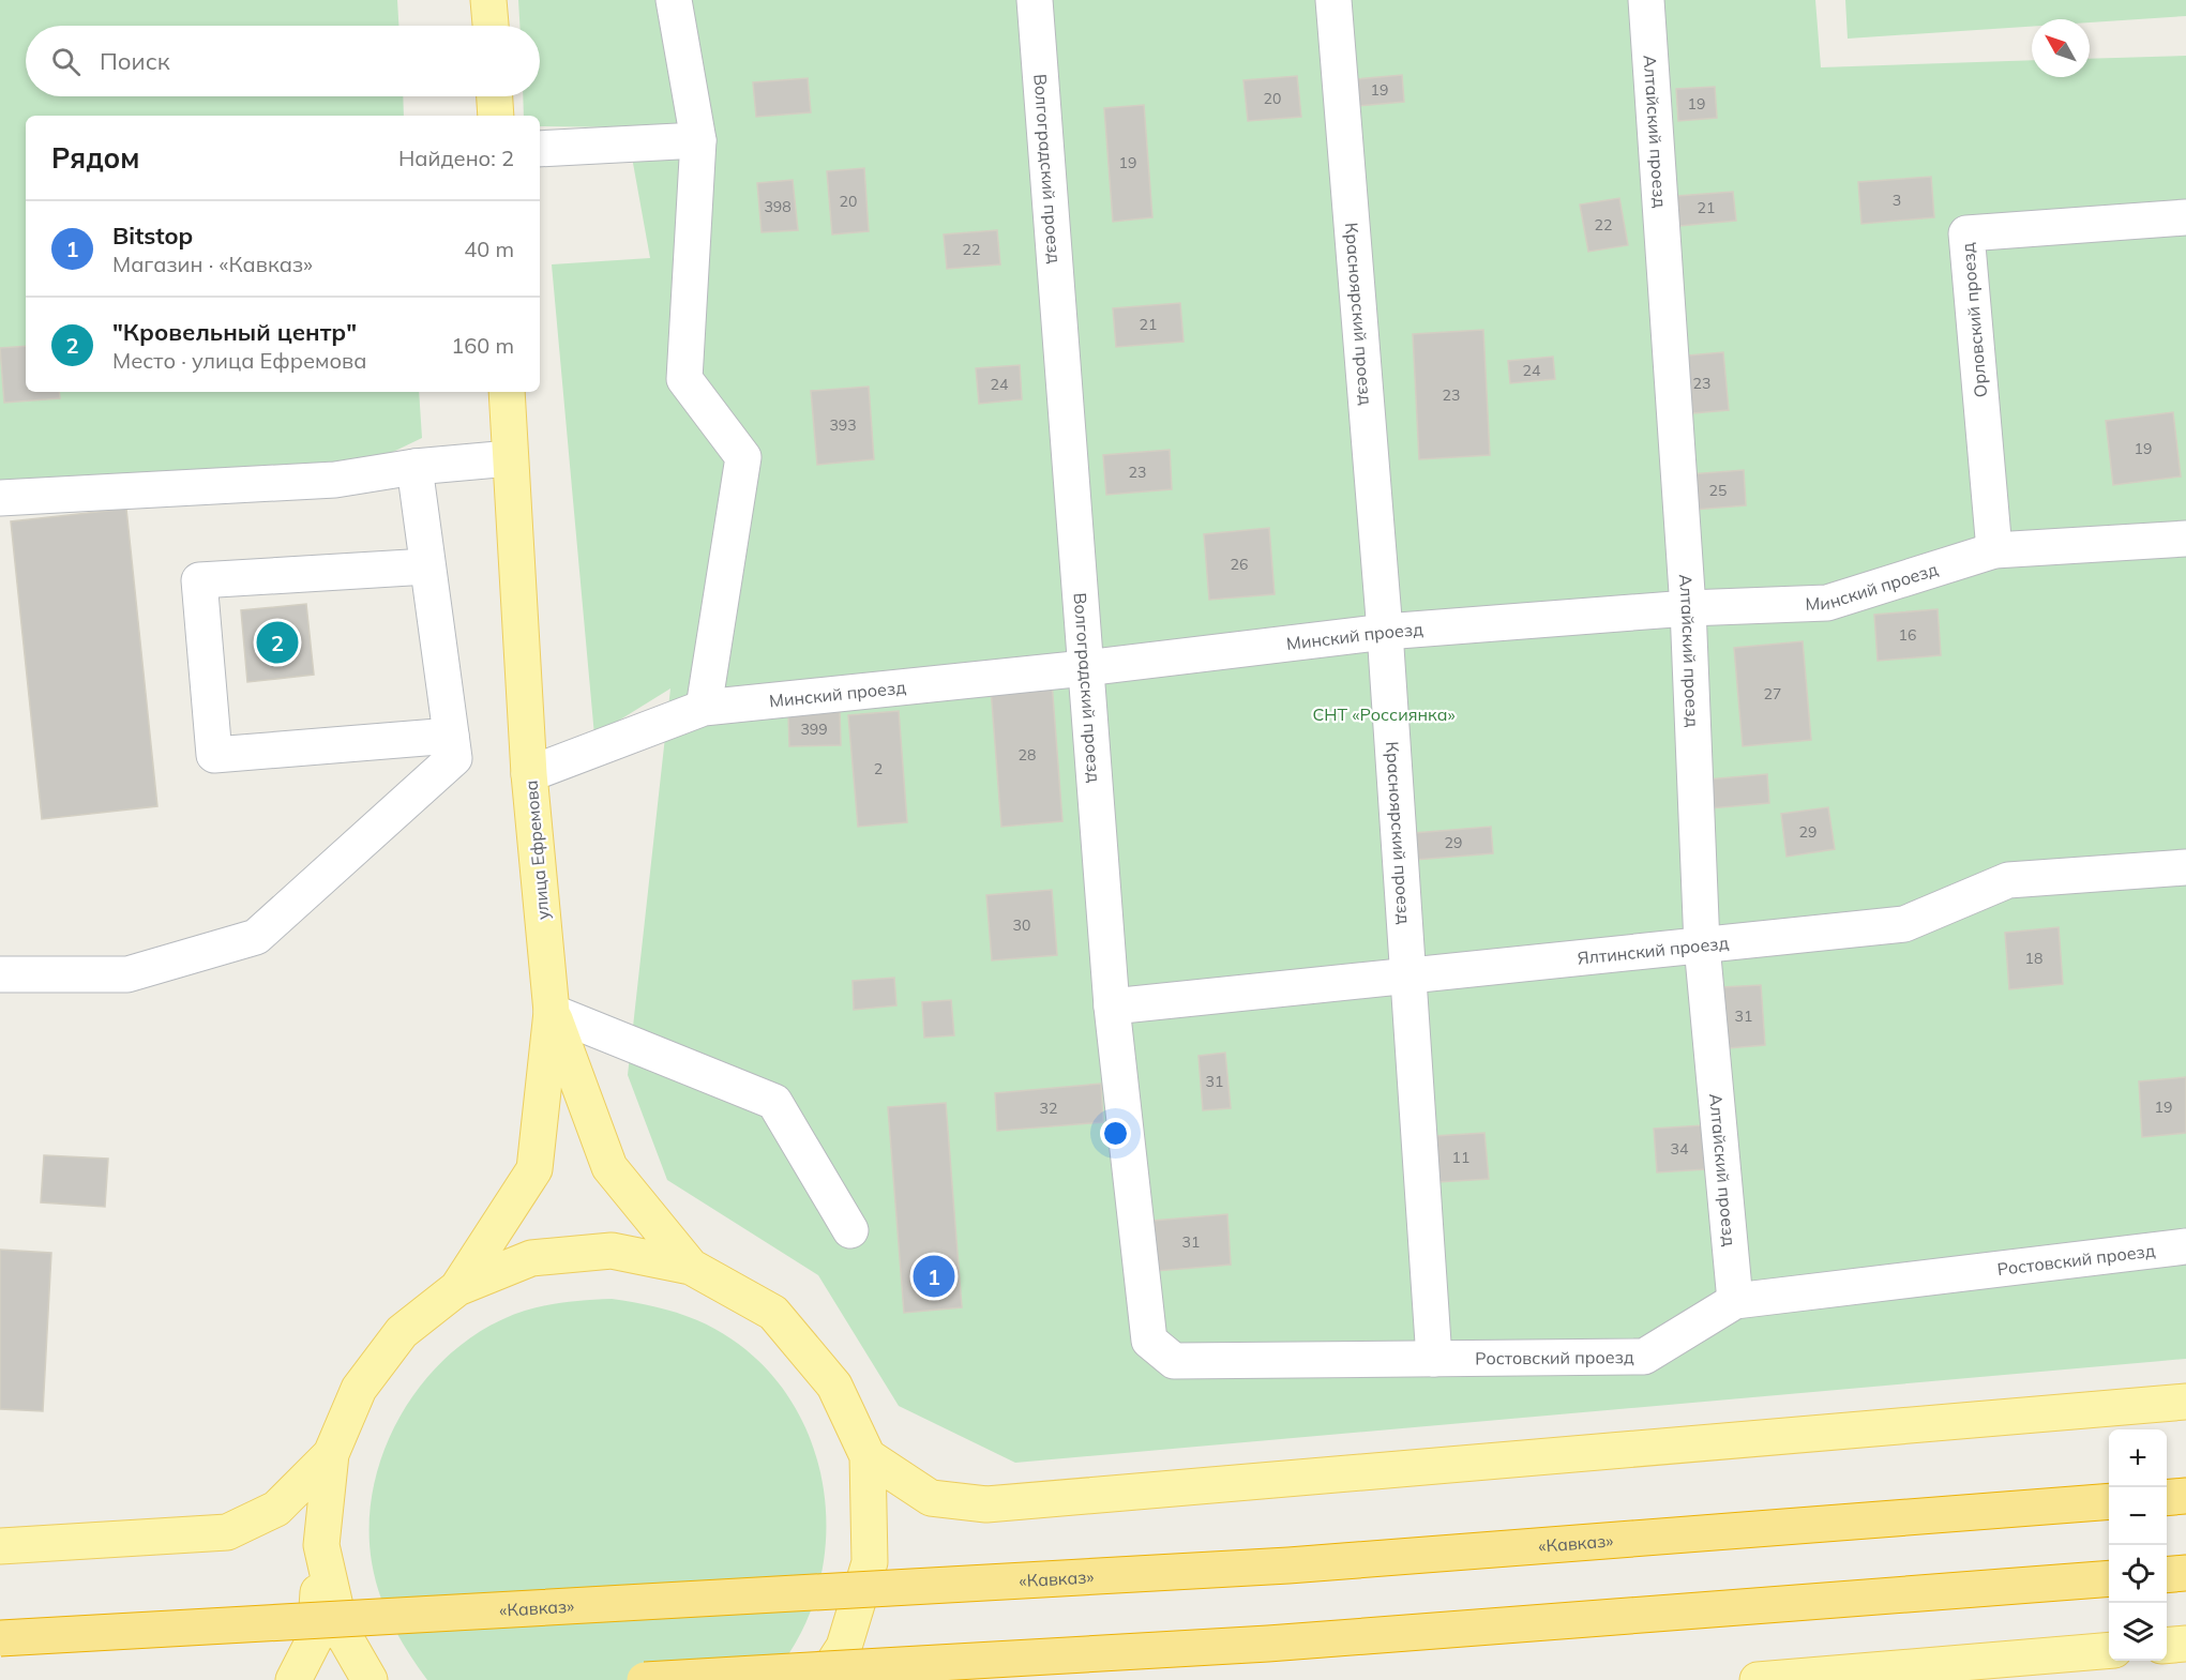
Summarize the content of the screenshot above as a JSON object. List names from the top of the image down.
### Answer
{
  "streets": {
    "highway": ["«Кавказ»"],
    "main road": ["улица Ефремова"],
    "lane": [
      "Алтайский проезд",
      "Волгоградский проезд",
      "Красноярский проезд",
      "Орловский проезд",
      "Минский проезд",
      "Ялтинский проезд",
      "Ростовский проезд"
    ]
  },
  "crossings": [
    ["Алтайский проезд", "Минский проезд"],
    ["Алтайский проезд", "Ялтинский проезд"],
    ["Алтайский проезд", "Ростовский проезд"],
    ["Волгоградский проезд", "Минский проезд"],
    ["Волгоградский проезд", "Ялтинский проезд"],
    ["Волгоградский проезд", "Ростовский проезд"],
    ["Красноярский проезд", "Минский проезд"],
    ["Красноярский проезд", "Ялтинский проезд"],
    ["Красноярский проезд", "Ростовский проезд"],
    ["Орловский проезд", "Минский проезд"],
    ["Минский проезд", "улица Ефремова"]
  ],
  "parks": ["СНТ «Россиянка»"],
  "house_numbers": [
    "19",
    "20",
    "19",
    "19",
    "3",
    "20",
    "398",
    "21",
    "22",
    "22",
    "21",
    "24",
    "23",
    "24",
    "23",
    "393",
    "19",
    "23",
    "25",
    "26",
    "16",
    "27",
    "399",
    "28",
    "2",
    "29",
    "29",
    "30",
    "18",
    "31",
    "31",
    "19",
    "32",
    "34",
    "11",
    "31"
  ],
  "north": "top left",
  "page": {
    "search": "Поиск",
    "heading": ["Рядом", "Найдено: 2"],
    "list": [
      {
        "mark": "1",
        "name": "Bitstop",
        "note": "Магазин · «Кавказ»",
        "value": "40 m"
      },
      {
        "mark": "2",
        "name": "\"Кровельный центр\"",
        "note": "Место · улица Ефремова",
        "value": "160 m"
      }
    ],
    "pins": ["2", "1"],
    "map_buttons": ["+", "−"]
  }
}
